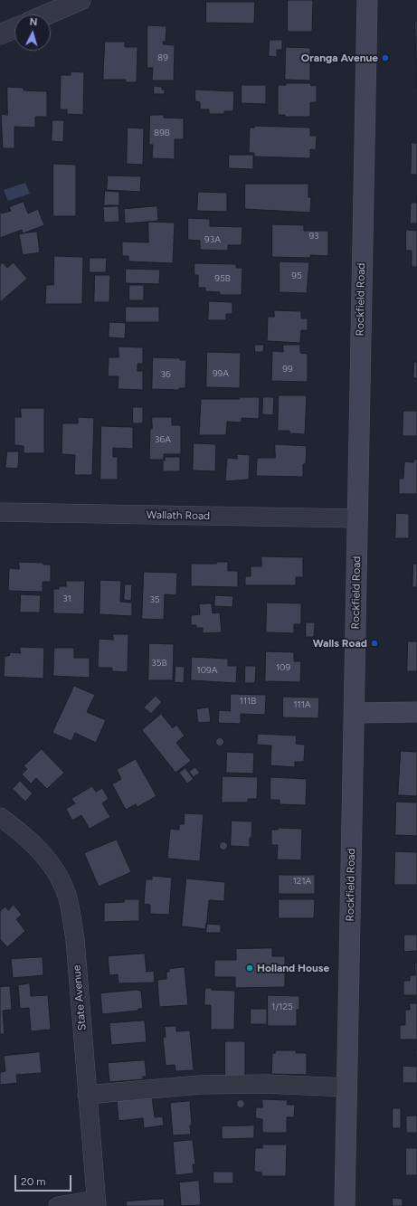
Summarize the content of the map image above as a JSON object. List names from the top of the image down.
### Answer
{
  "streets": {
    "main road": ["Rockfield Road"],
    "street": ["Wallath Road", "State Avenue"]
  },
  "crossings": [
    ["Rockfield Road", "Wallath Road"]
  ],
  "places": ["Oranga Avenue", "Walls Road", "Holland House"],
  "house_numbers": [
    "89",
    "89B",
    "93",
    "93A",
    "95",
    "95B",
    "99",
    "99A",
    "36",
    "36A",
    "31",
    "35",
    "35B",
    "109",
    "109A",
    "111B",
    "111A",
    "121A",
    "1/125"
  ],
  "scale_bar": "20 m",
  "north": "top"
}
